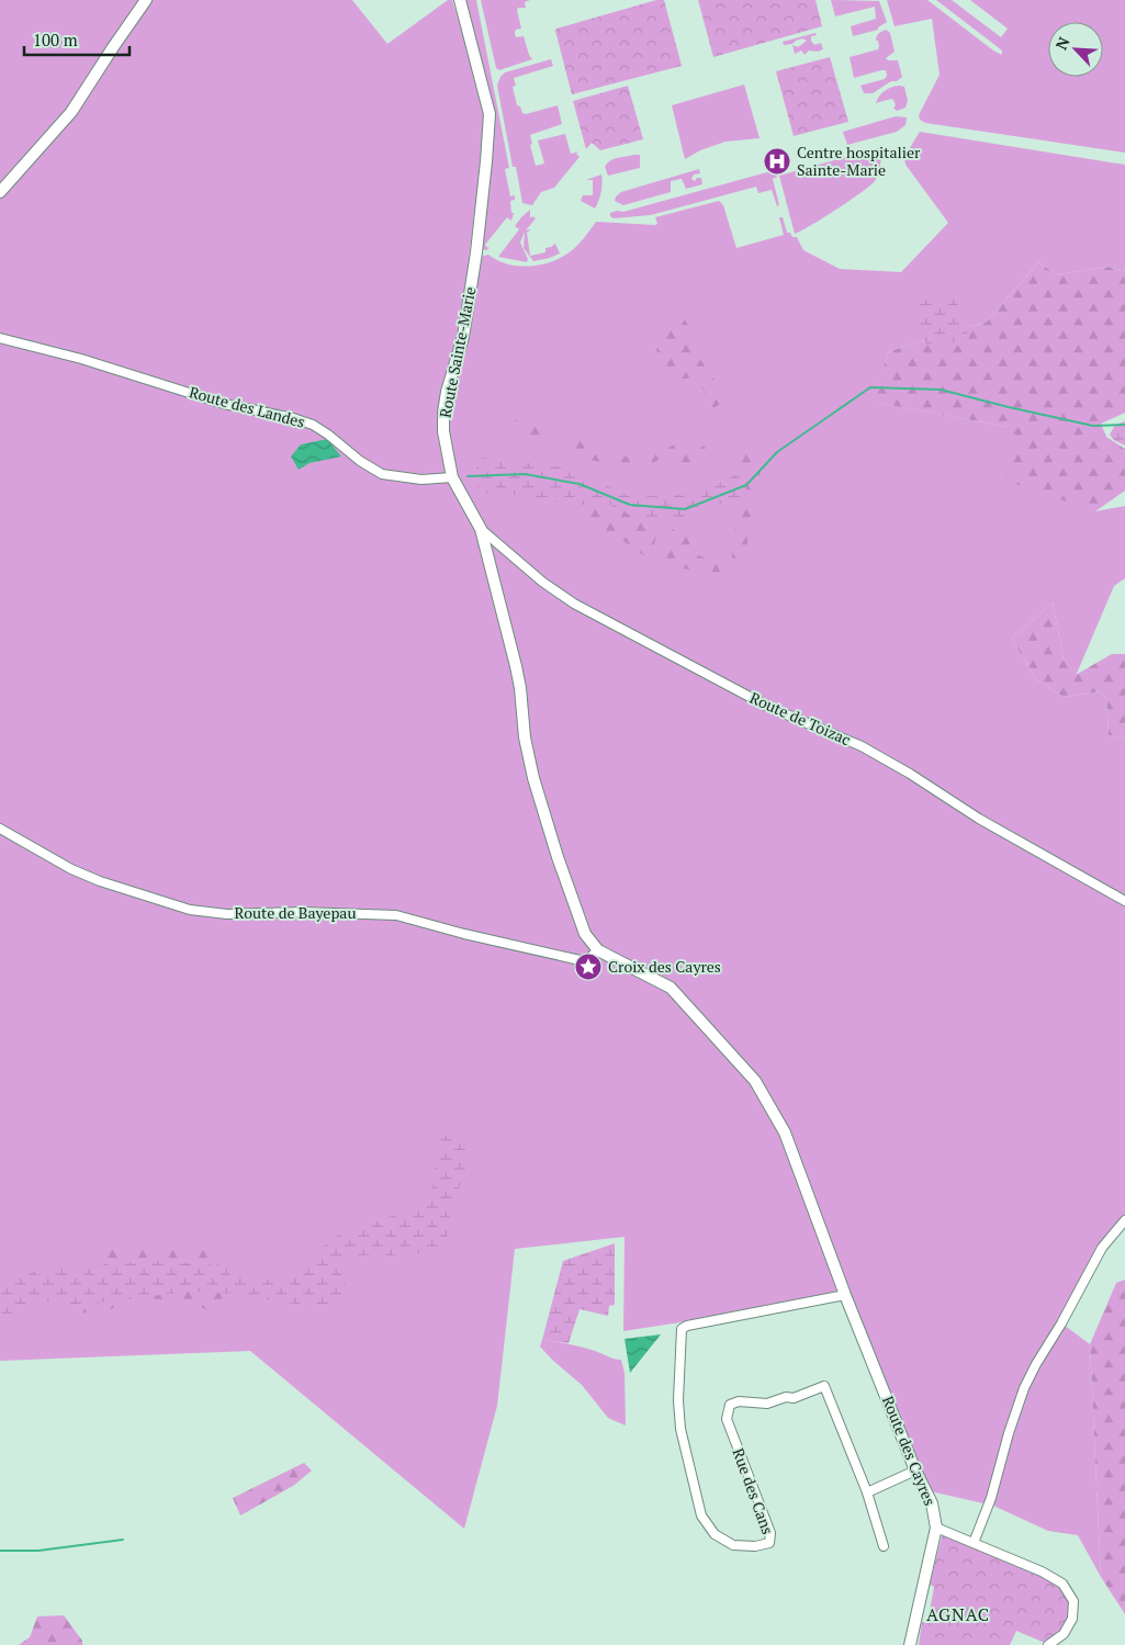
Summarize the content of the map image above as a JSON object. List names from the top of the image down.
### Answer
{
  "streets": {
    "street": [
      "Route Sainte-Marie",
      "Route des Landes",
      "Route de Toizac",
      "Route de Bayepau",
      "Route des Cayres",
      "Rue des Cans"
    ]
  },
  "crossings": [
    ["Route Sainte-Marie", "Route des Landes"],
    ["Route Sainte-Marie", "Route de Toizac"],
    ["Route Sainte-Marie", "Route de Bayepau"],
    ["Route Sainte-Marie", "Route des Cayres"],
    ["Route de Bayepau", "Route des Cayres"],
    ["Route des Cayres", "Rue des Cans"]
  ],
  "districts": ["AGNAC"],
  "places": {
    "hospital": ["Centre hospitalier Sainte-Marie"],
    "place": ["Croix des Cayres"]
  },
  "scale_bar": "100 m",
  "north": "top left"
}
